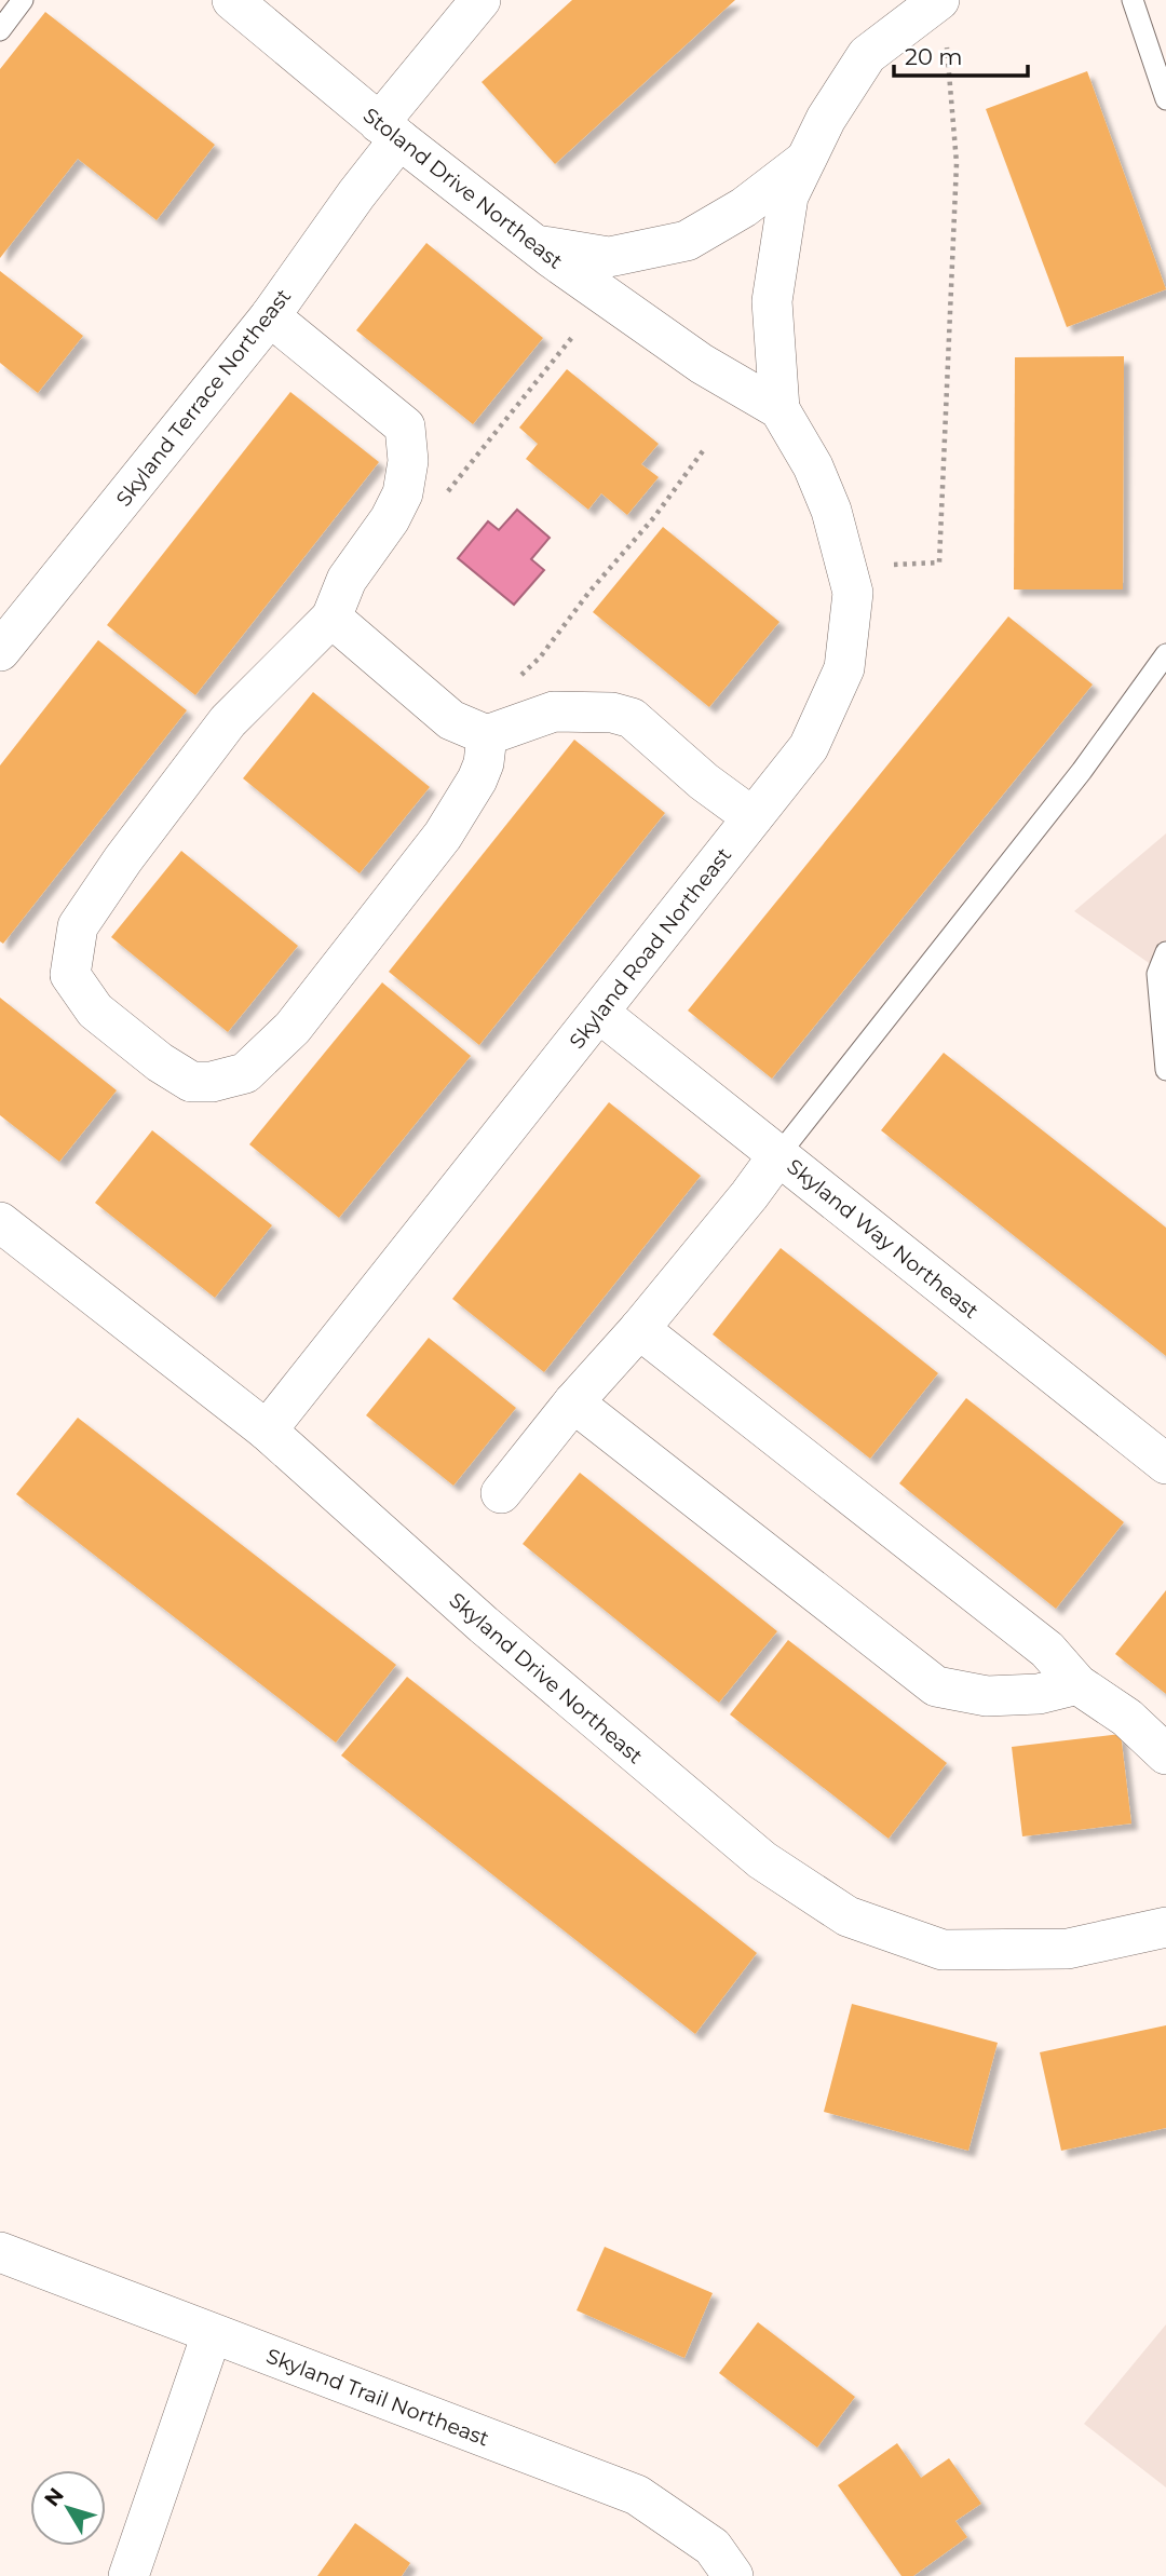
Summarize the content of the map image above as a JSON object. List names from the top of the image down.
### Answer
{
  "streets": {
    "street": [
      "Stoland Drive Northeast",
      "Skyland Terrace Northeast",
      "Skyland Road Northeast",
      "Skyland Way Northeast",
      "Skyland Drive Northeast",
      "Skyland Trail Northeast"
    ]
  },
  "crossings": [
    ["Stoland Drive Northeast", "Skyland Terrace Northeast"],
    ["Stoland Drive Northeast", "Skyland Road Northeast"],
    ["Skyland Road Northeast", "Skyland Way Northeast"],
    ["Skyland Road Northeast", "Skyland Drive Northeast"]
  ],
  "scale_bar": "20 m",
  "north": "top left"
}
